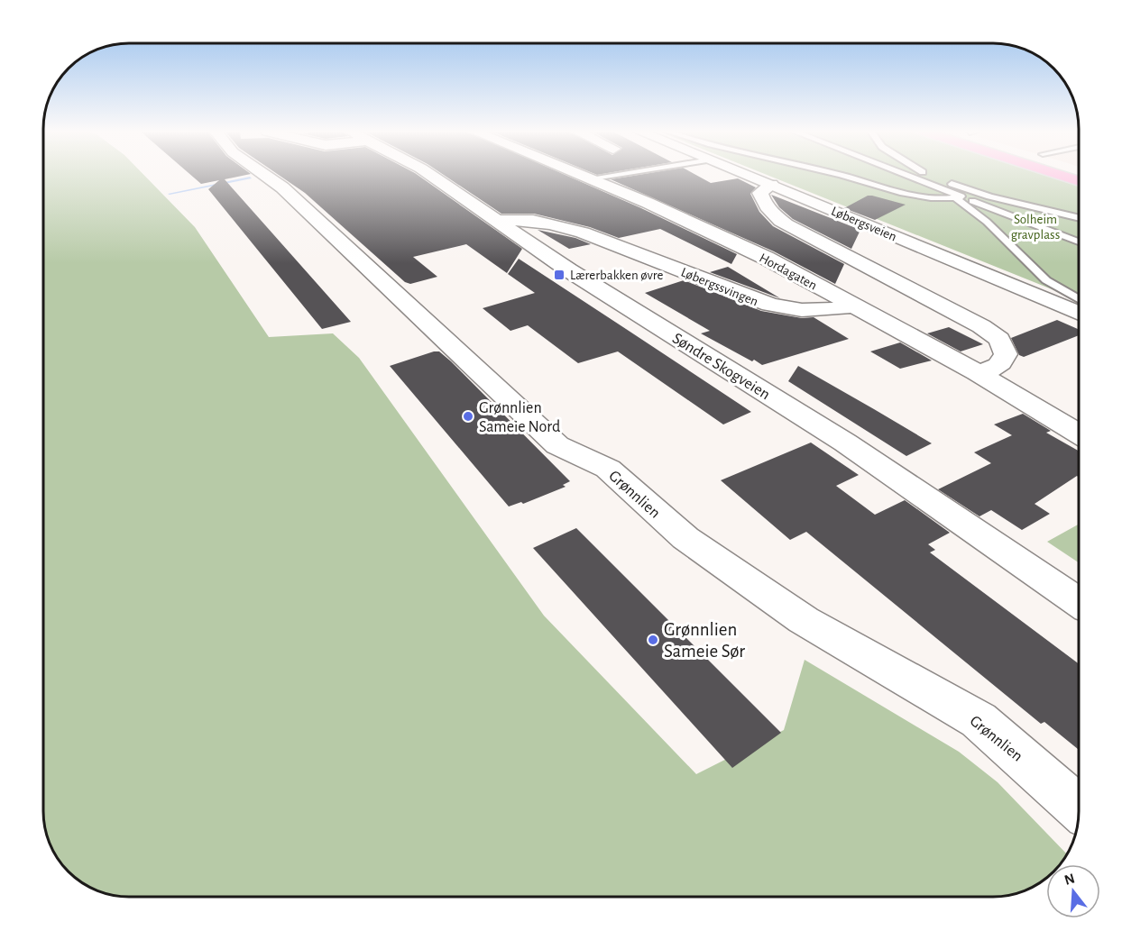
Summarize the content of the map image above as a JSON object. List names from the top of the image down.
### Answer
{
  "streets": {
    "street": [
      "Løbergsveien",
      "Hordagaten",
      "Løbergssvingen",
      "Søndre Skogveien",
      "Grønnlien"
    ]
  },
  "crossings": [
    ["Hordagaten", "Løbergssvingen"],
    ["Løbergssvingen", "Søndre Skogveien"]
  ],
  "parks": ["Solheim gravplass"],
  "places": {
    "transit": ["Lærerbakken øvre"],
    "other": ["Grønnlien Sameie Nord", "Grønnlien Sameie Sør"]
  },
  "north": "top"
}
